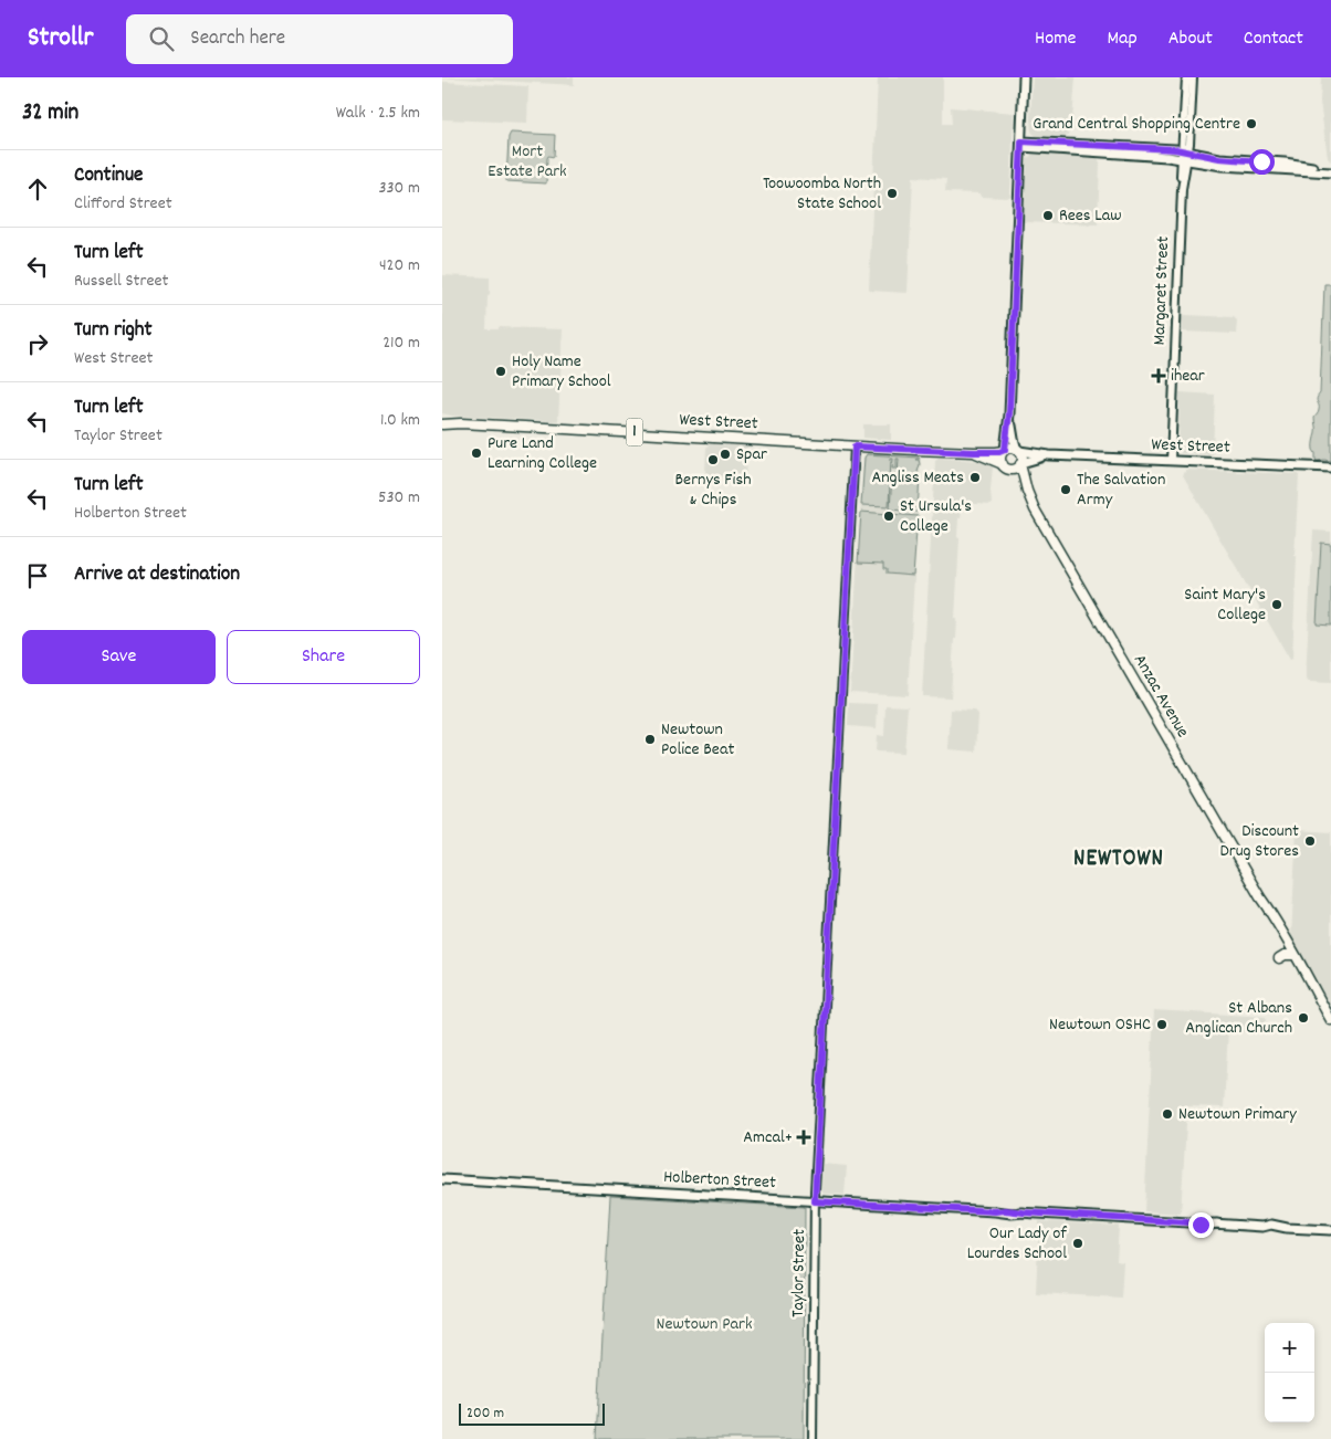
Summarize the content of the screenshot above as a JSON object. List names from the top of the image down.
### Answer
{
  "streets": {
    "main road": [
      "West Street",
      "1",
      "Anzac Avenue",
      "Holberton Street"
    ],
    "street": ["Margaret Street", "Taylor Street"]
  },
  "crossings": [
    ["Margaret Street", "West Street"],
    ["West Street", "Anzac Avenue"],
    ["West Street", "Taylor Street"],
    ["Holberton Street", "Taylor Street"]
  ],
  "districts": ["NEWTOWN"],
  "parks": ["Mort Estate Park", "Newtown Park"],
  "places": {
    "other": [
      "Grand Central Shopping Centre",
      "Toowoomba North State School",
      "Rees Law",
      "Holy Name Primary School",
      "Pure Land Learning College",
      "Spar",
      "Bernys Fish & Chips",
      "Angliss Meats",
      "The Salvation Army",
      "St Ursula's College",
      "Saint Mary's College",
      "Newtown Police Beat",
      "Discount Drug Stores",
      "St Albans Anglican Church",
      "Newtown OSHC",
      "Newtown Primary",
      "Our Lady of Lourdes School"
    ],
    "health": ["ihear", "Amcal+"]
  },
  "scale_bar": "200 m",
  "page": {
    "header": "Strollr",
    "search": "Search here",
    "nav": [
      "Home",
      "Map",
      "About",
      "Contact"
    ],
    "heading": ["32 min", "Walk · 2.5 km"],
    "list": [
      ["Continue", "Clifford Street", "330 m"],
      ["Turn left", "Russell Street", "420 m"],
      ["Turn right", "West Street", "210 m"],
      ["Turn left", "Taylor Street", "1.0 km"],
      ["Turn left", "Holberton Street", "530 m"],
      "Arrive at destination"
    ],
    "buttons": ["Save", "Share"],
    "map_buttons": ["+", "−"],
    "scale": "200 m"
  }
}
